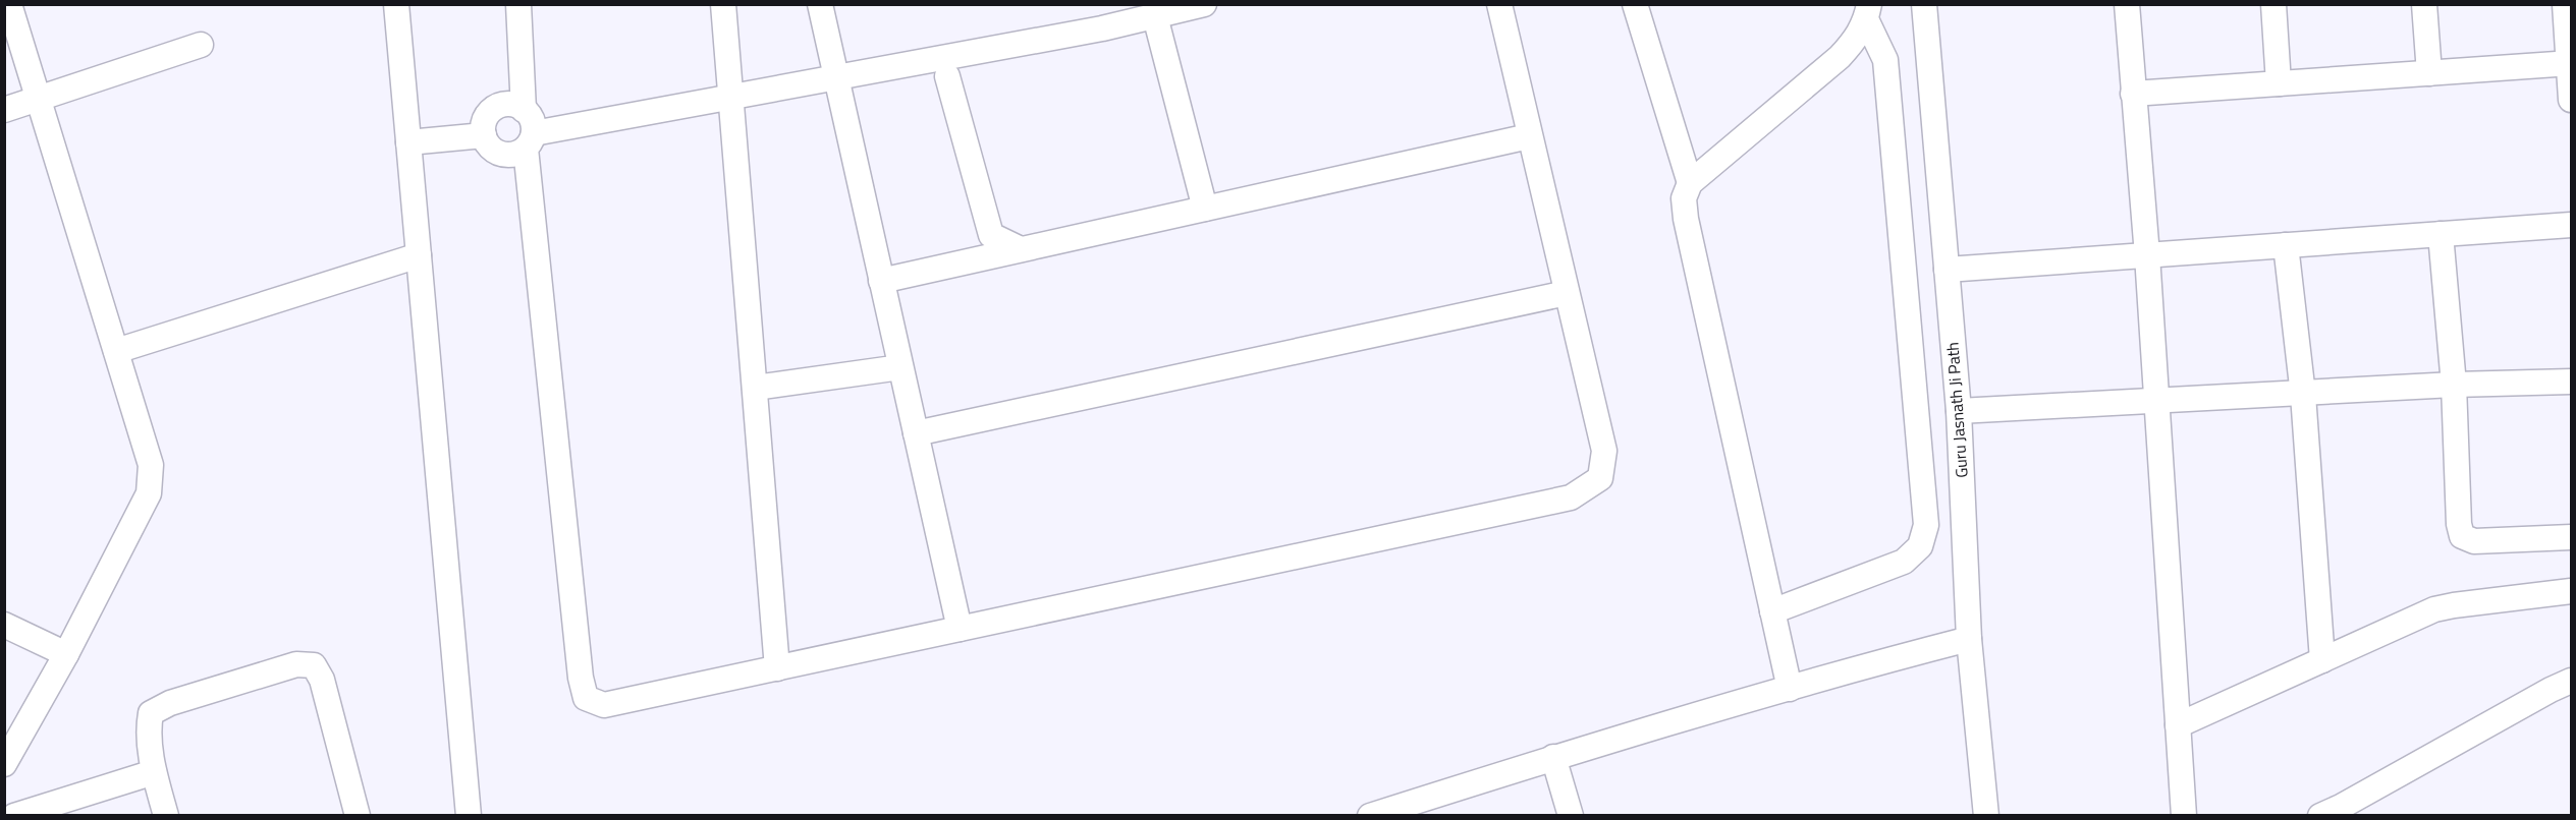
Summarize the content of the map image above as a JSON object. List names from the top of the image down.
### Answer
{
  "streets": {
    "street": ["Guru Jasnath Ji Path"]
  }
}
